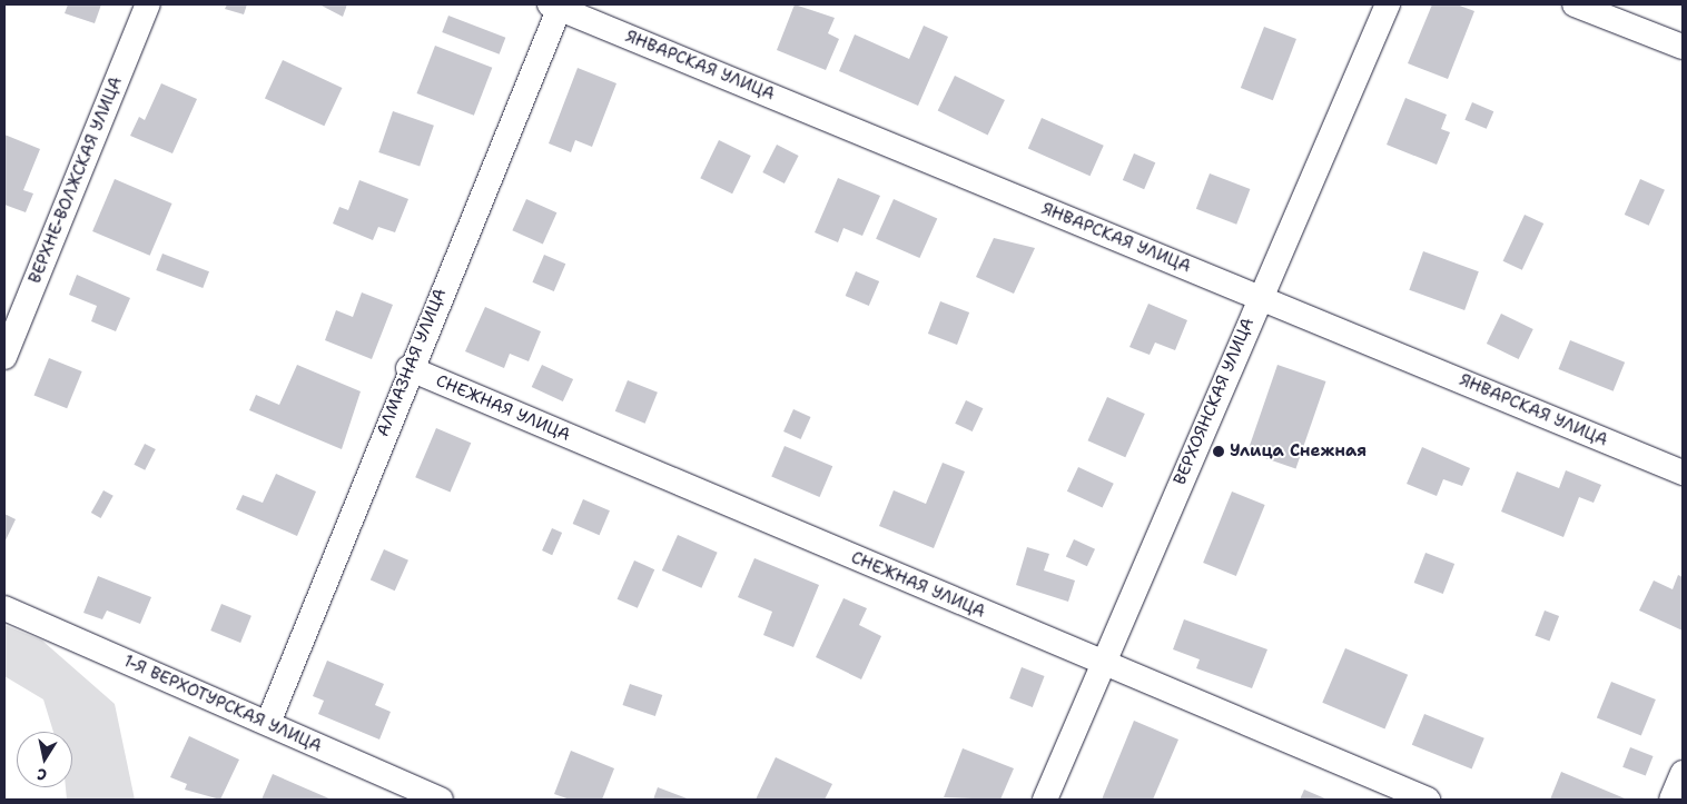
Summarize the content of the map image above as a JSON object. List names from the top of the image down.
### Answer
{
  "streets": {
    "street": [
      "ЯНВАРСКАЯ УЛИЦА",
      "ВЕРХНЕ-ВОЛЖСКАЯ УЛИЦА",
      "АЛМАЗНАЯ УЛИЦА",
      "ВЕРХОЯНСКАЯ УЛИЦА",
      "СНЕЖНАЯ УЛИЦА",
      "1-Я ВЕРХОТУРСКАЯ УЛИЦА"
    ]
  },
  "crossings": [
    ["ЯНВАРСКАЯ УЛИЦА", "АЛМАЗНАЯ УЛИЦА"],
    ["ЯНВАРСКАЯ УЛИЦА", "ВЕРХОЯНСКАЯ УЛИЦА"],
    ["АЛМАЗНАЯ УЛИЦА", "СНЕЖНАЯ УЛИЦА"],
    ["АЛМАЗНАЯ УЛИЦА", "1-Я ВЕРХОТУРСКАЯ УЛИЦА"],
    ["ВЕРХОЯНСКАЯ УЛИЦА", "СНЕЖНАЯ УЛИЦА"]
  ],
  "places": ["Улица Снежная"],
  "north": "bottom"
}
